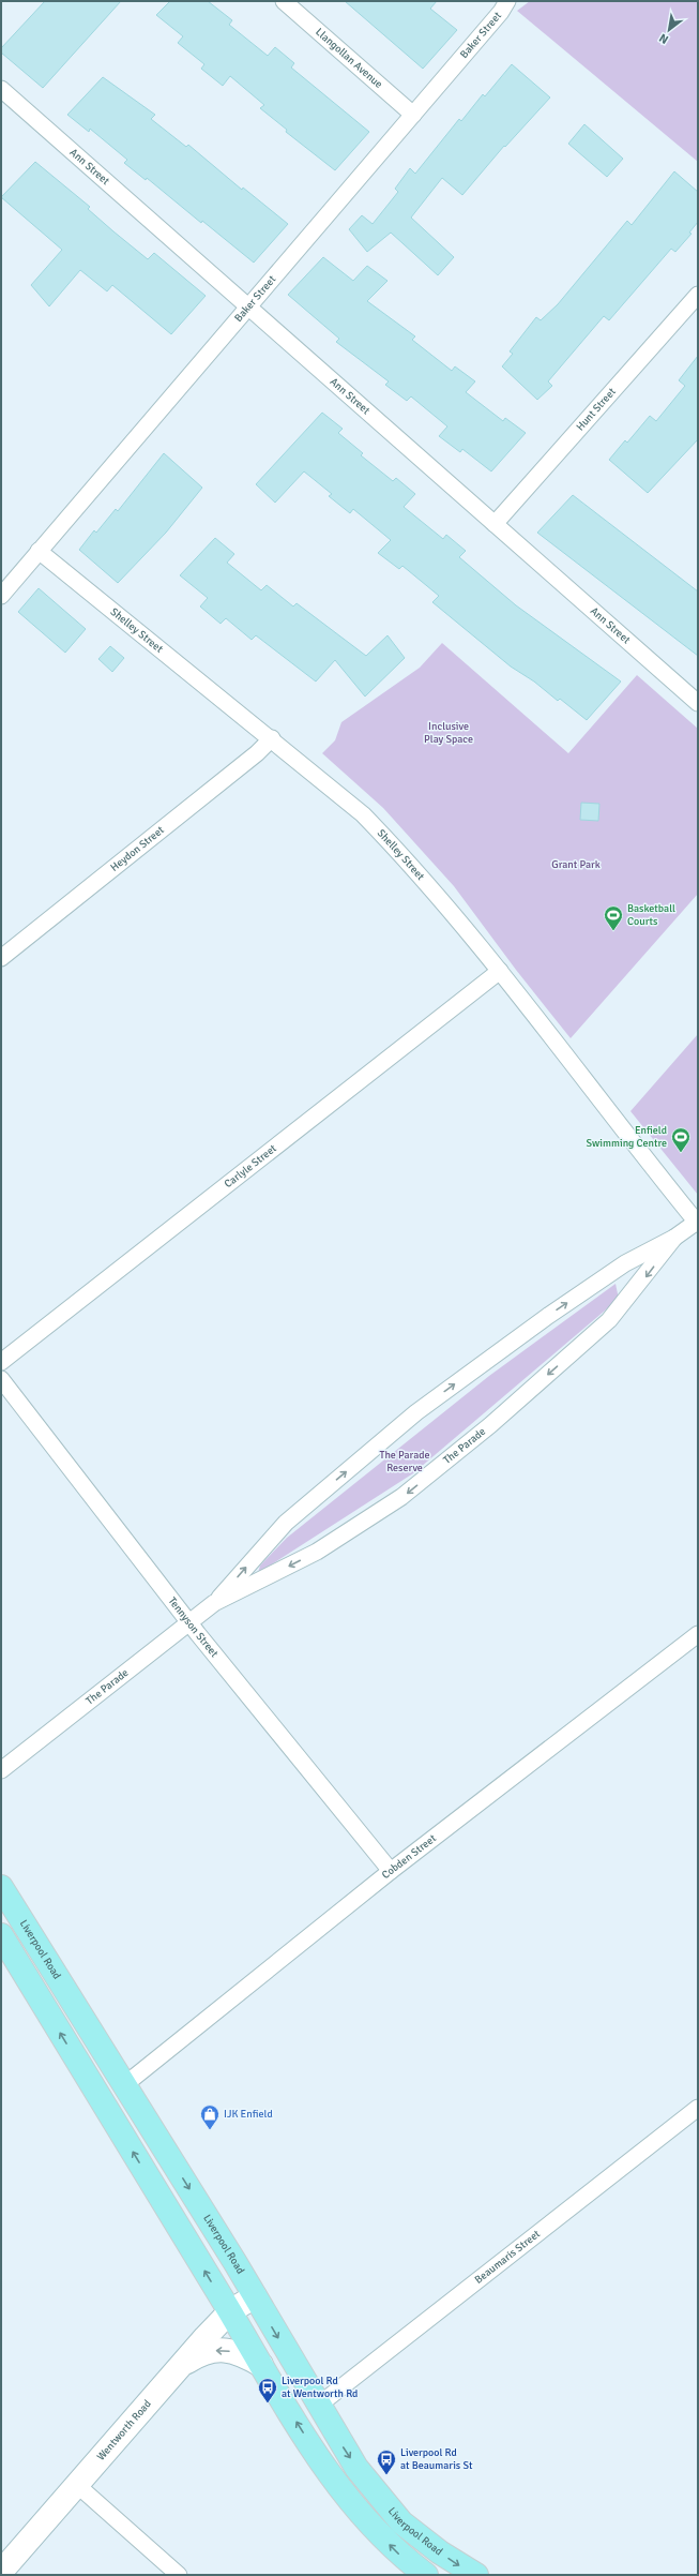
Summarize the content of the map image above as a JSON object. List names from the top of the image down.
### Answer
{
  "streets": {
    "highway": ["Liverpool Road"],
    "street": [
      "Baker Street",
      "Llangollan Avenue",
      "Ann Street",
      "Hunt Street",
      "Shelley Street",
      "Heydon Street",
      "Carlyle Street",
      "The Parade",
      "Tennyson Street",
      "Cobden Street",
      "Beaumaris Street",
      "Wentworth Road"
    ]
  },
  "crossings": [
    ["Baker Street", "Llangollan Avenue"],
    ["Baker Street", "Ann Street"],
    ["Baker Street", "Shelley Street"],
    ["Ann Street", "Hunt Street"],
    ["Shelley Street", "Heydon Street"],
    ["Shelley Street", "Carlyle Street"],
    ["Shelley Street", "The Parade"],
    ["The Parade", "Tennyson Street"],
    ["Tennyson Street", "Cobden Street"],
    ["Cobden Street", "Liverpool Road"],
    ["Liverpool Road", "Beaumaris Street"],
    ["Liverpool Road", "Wentworth Road"]
  ],
  "parks": ["Inclusive Play Space", "Grant Park", "The Parade Reserve"],
  "places": {
    "sports": ["Basketball Courts", "Enfield Swimming Centre"],
    "shop": ["IJK Enfield"],
    "bus stop": ["Liverpool Rd at Wentworth Rd", "Liverpool Rd at Beaumaris St"]
  },
  "north": "bottom left"
}
